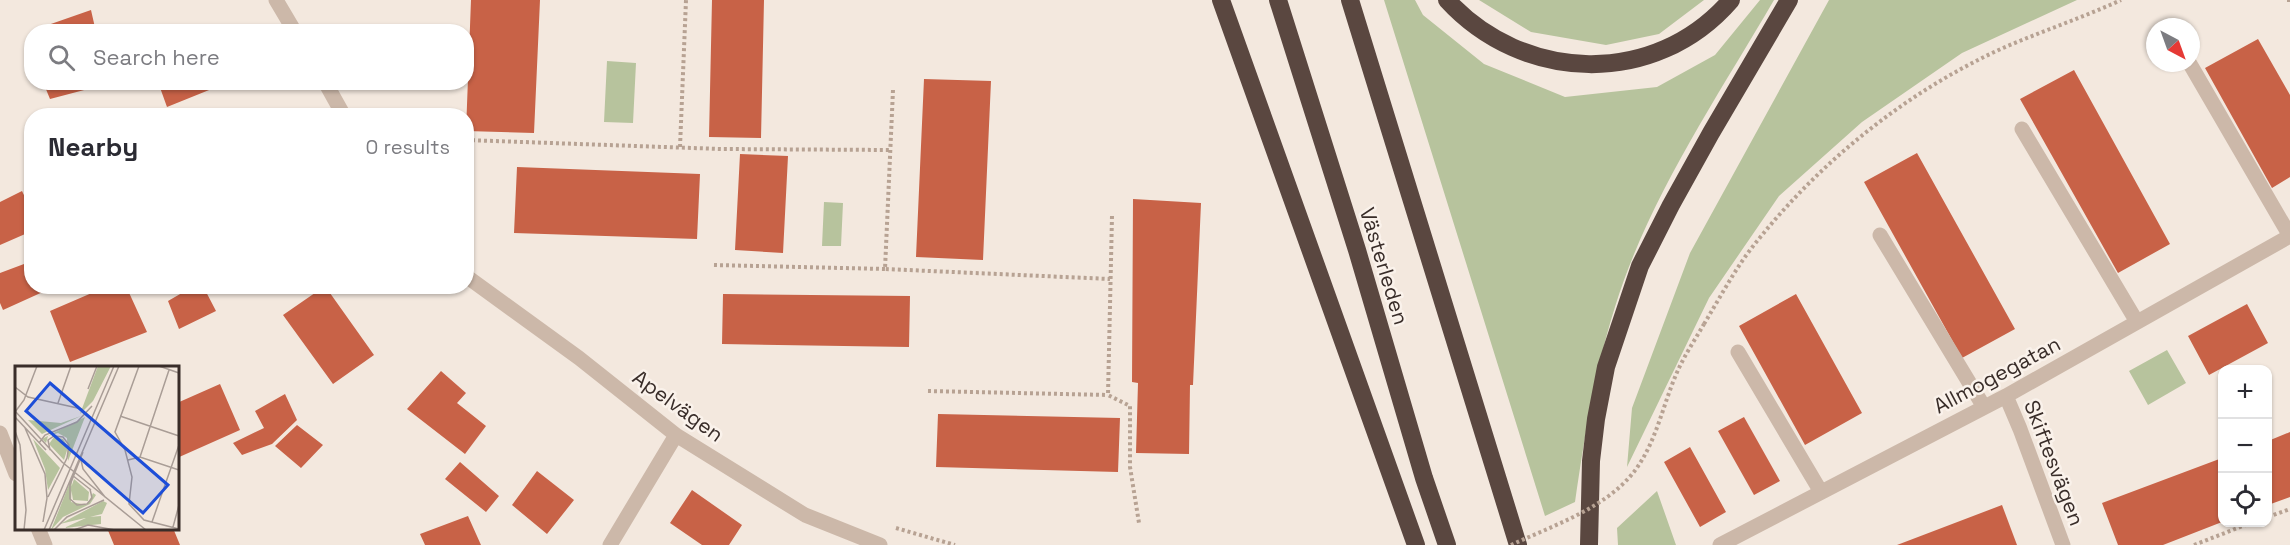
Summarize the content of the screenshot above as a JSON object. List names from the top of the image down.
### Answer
{
  "streets": {
    "highway": ["Västerleden"],
    "street": ["Allmogegatan", "Apelvägen", "Skiftesvägen"]
  },
  "crossings": [
    ["Allmogegatan", "Skiftesvägen"]
  ],
  "north": "bottom right",
  "page": {
    "search": "Search here",
    "heading": ["Nearby", "0 results"],
    "map_buttons": ["+", "−"]
  }
}
